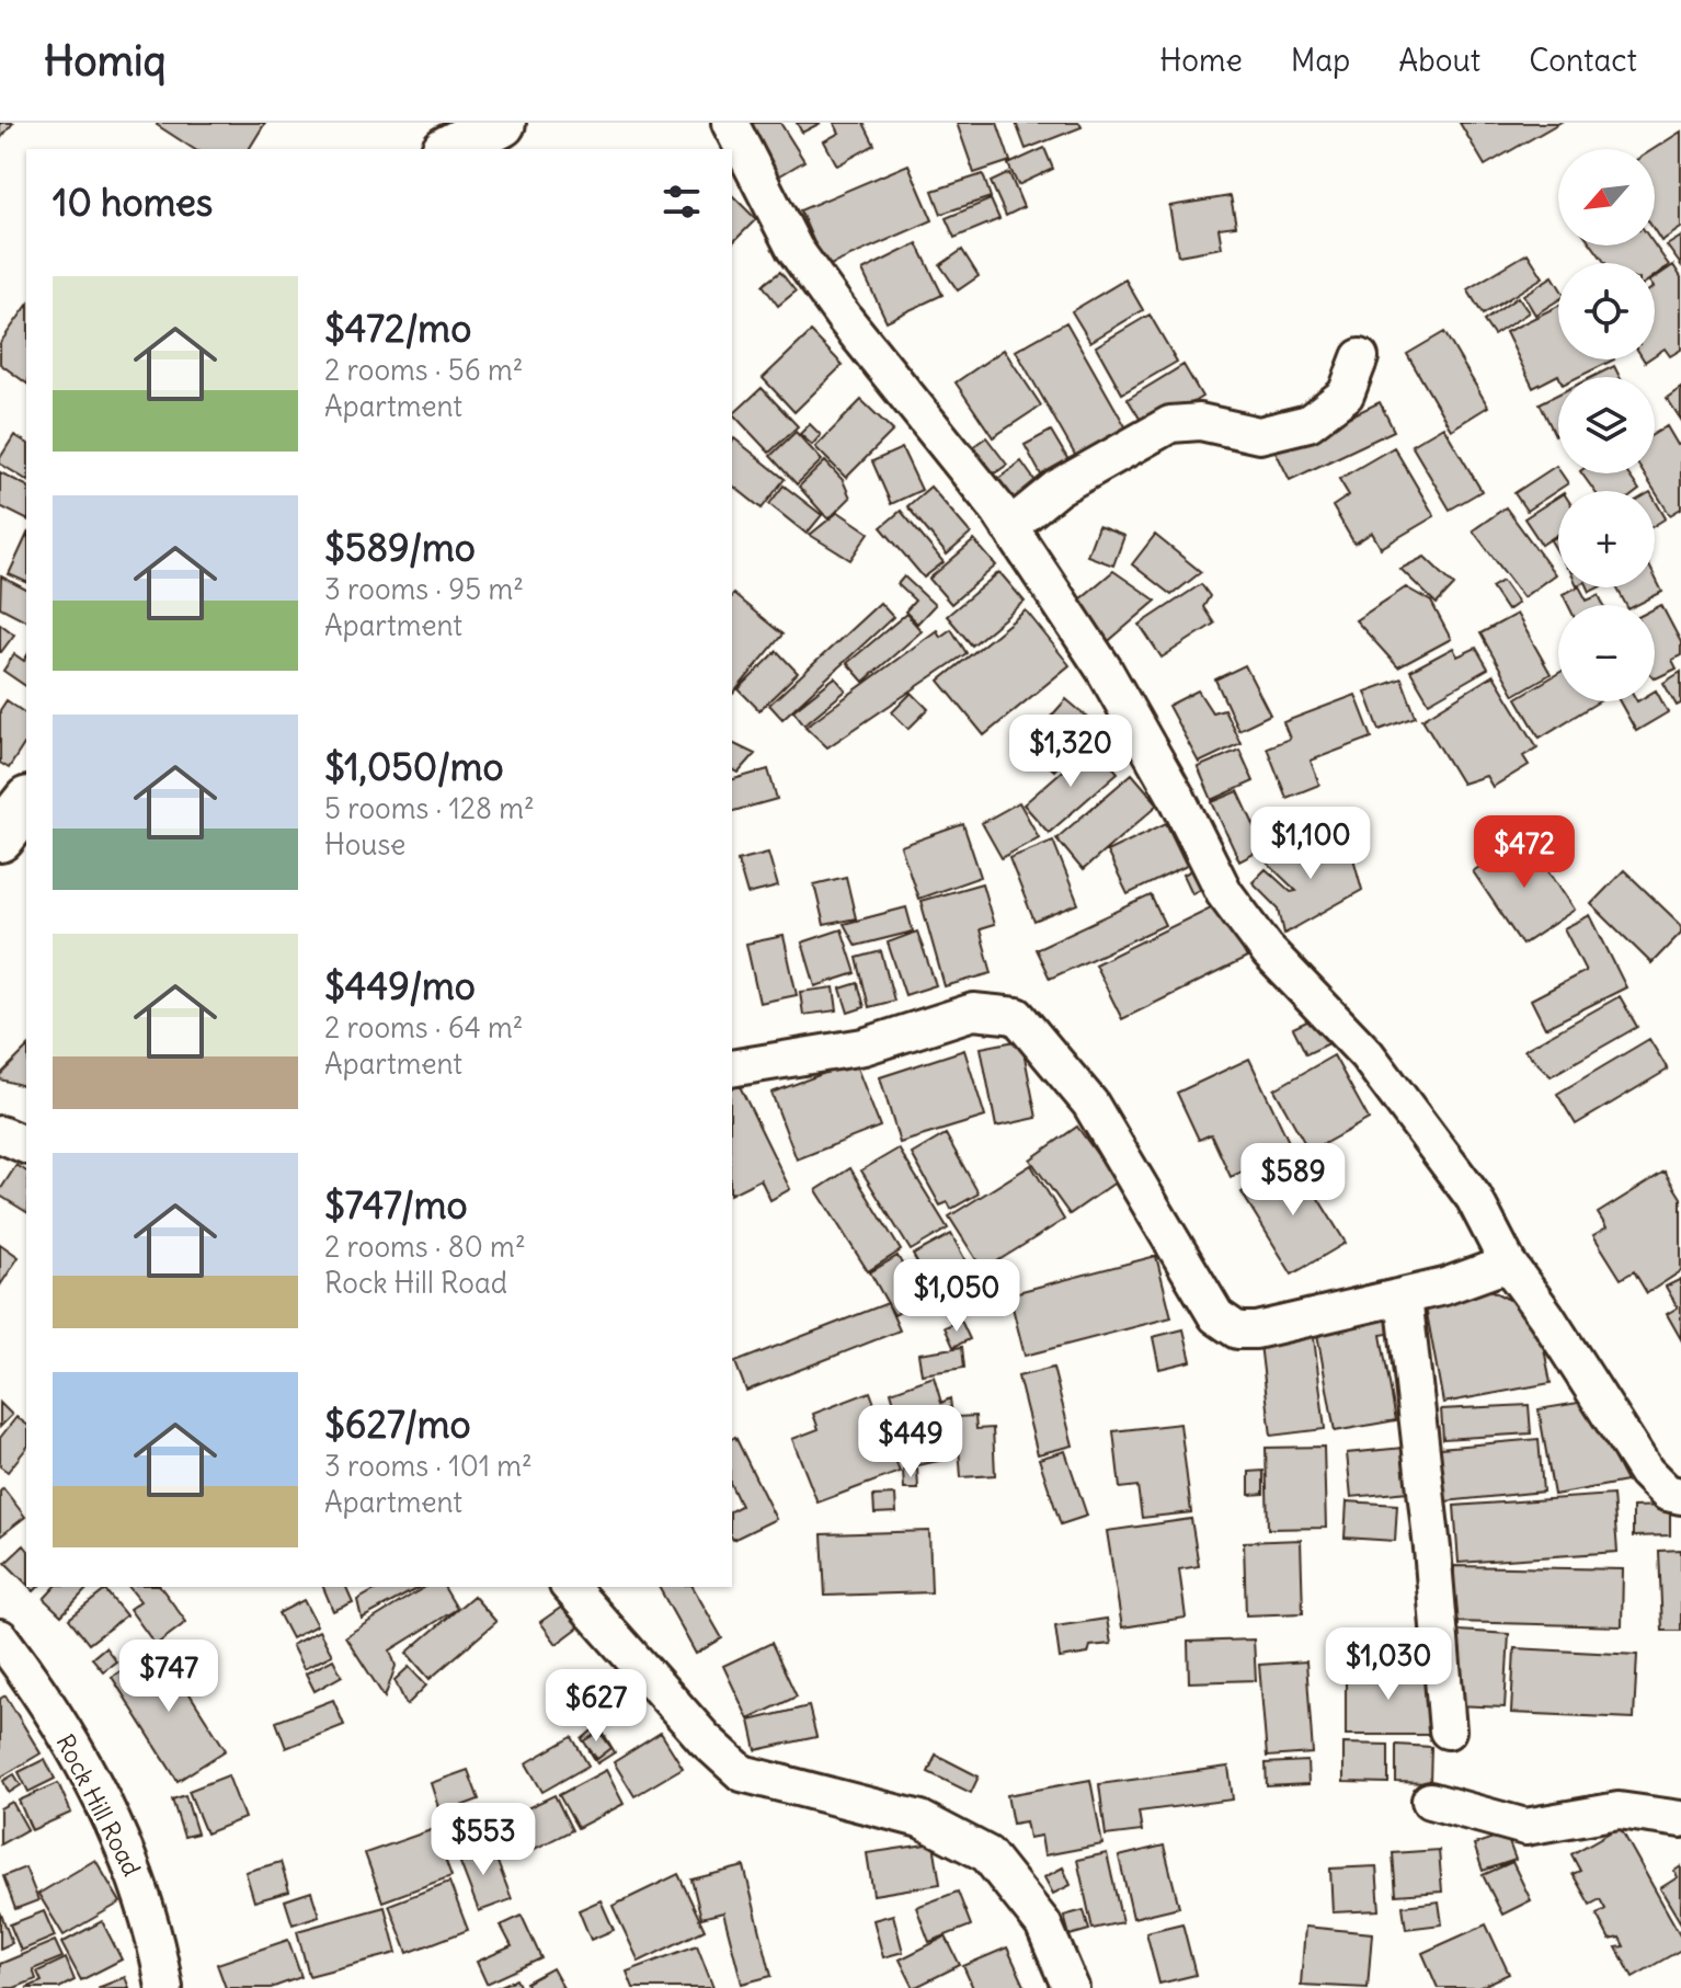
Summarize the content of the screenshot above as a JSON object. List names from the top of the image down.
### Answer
{
  "streets": {
    "street": ["Rock Hill Road"]
  },
  "north": "bottom left",
  "page": {
    "header": "Homiq",
    "nav": [
      "Home",
      "Map",
      "About",
      "Contact"
    ],
    "map_buttons": ["+", "−"],
    "heading": "10 homes",
    "list": [
      {
        "name": "$472/mo",
        "note": "2 rooms · 56 m² · Apartment"
      },
      {
        "name": "$589/mo",
        "note": "3 rooms · 95 m² · Apartment"
      },
      {
        "name": "$1,050/mo",
        "note": "5 rooms · 128 m² · House"
      },
      {
        "name": "$449/mo",
        "note": "2 rooms · 64 m² · Apartment"
      },
      {
        "name": "$747/mo",
        "note": "2 rooms · 80 m² · Rock Hill Road"
      },
      {
        "name": "$627/mo",
        "note": "3 rooms · 101 m² · Apartment"
      }
    ],
    "price": [
      "$1,320",
      "$1,100",
      "$472",
      "$589",
      "$1,050",
      "$449",
      "$1,030",
      "$747",
      "$627",
      "$553"
    ]
  }
}
